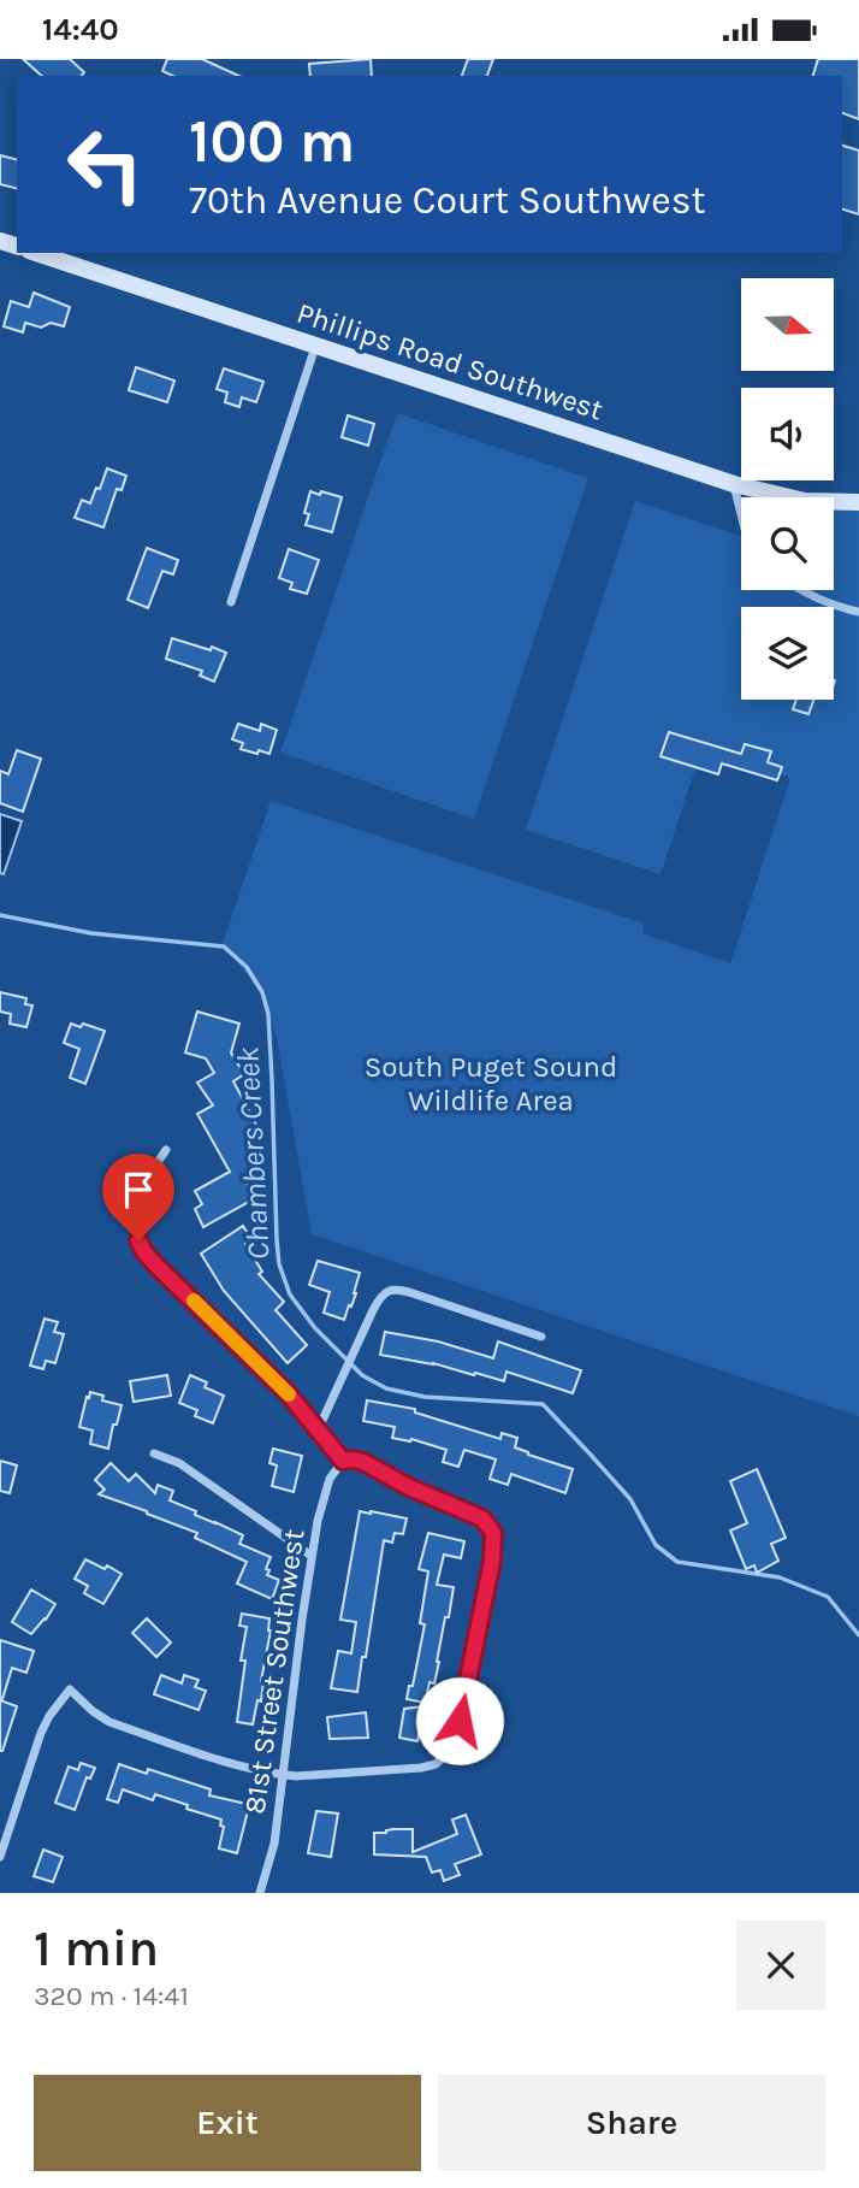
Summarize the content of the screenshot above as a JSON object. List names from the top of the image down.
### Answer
{
  "streets": {
    "street": ["Phillips Road Southwest", "81st Street Southwest"]
  },
  "water": ["Chambers Creek"],
  "parks": ["South Puget Sound Wildlife Area"],
  "north": "right",
  "page": {
    "status": "14:40",
    "turn": ["100 m", "70th Avenue Court Southwest"],
    "heading": ["1 min", "320 m · 14:41"],
    "buttons": ["Exit", "Share"]
  }
}
